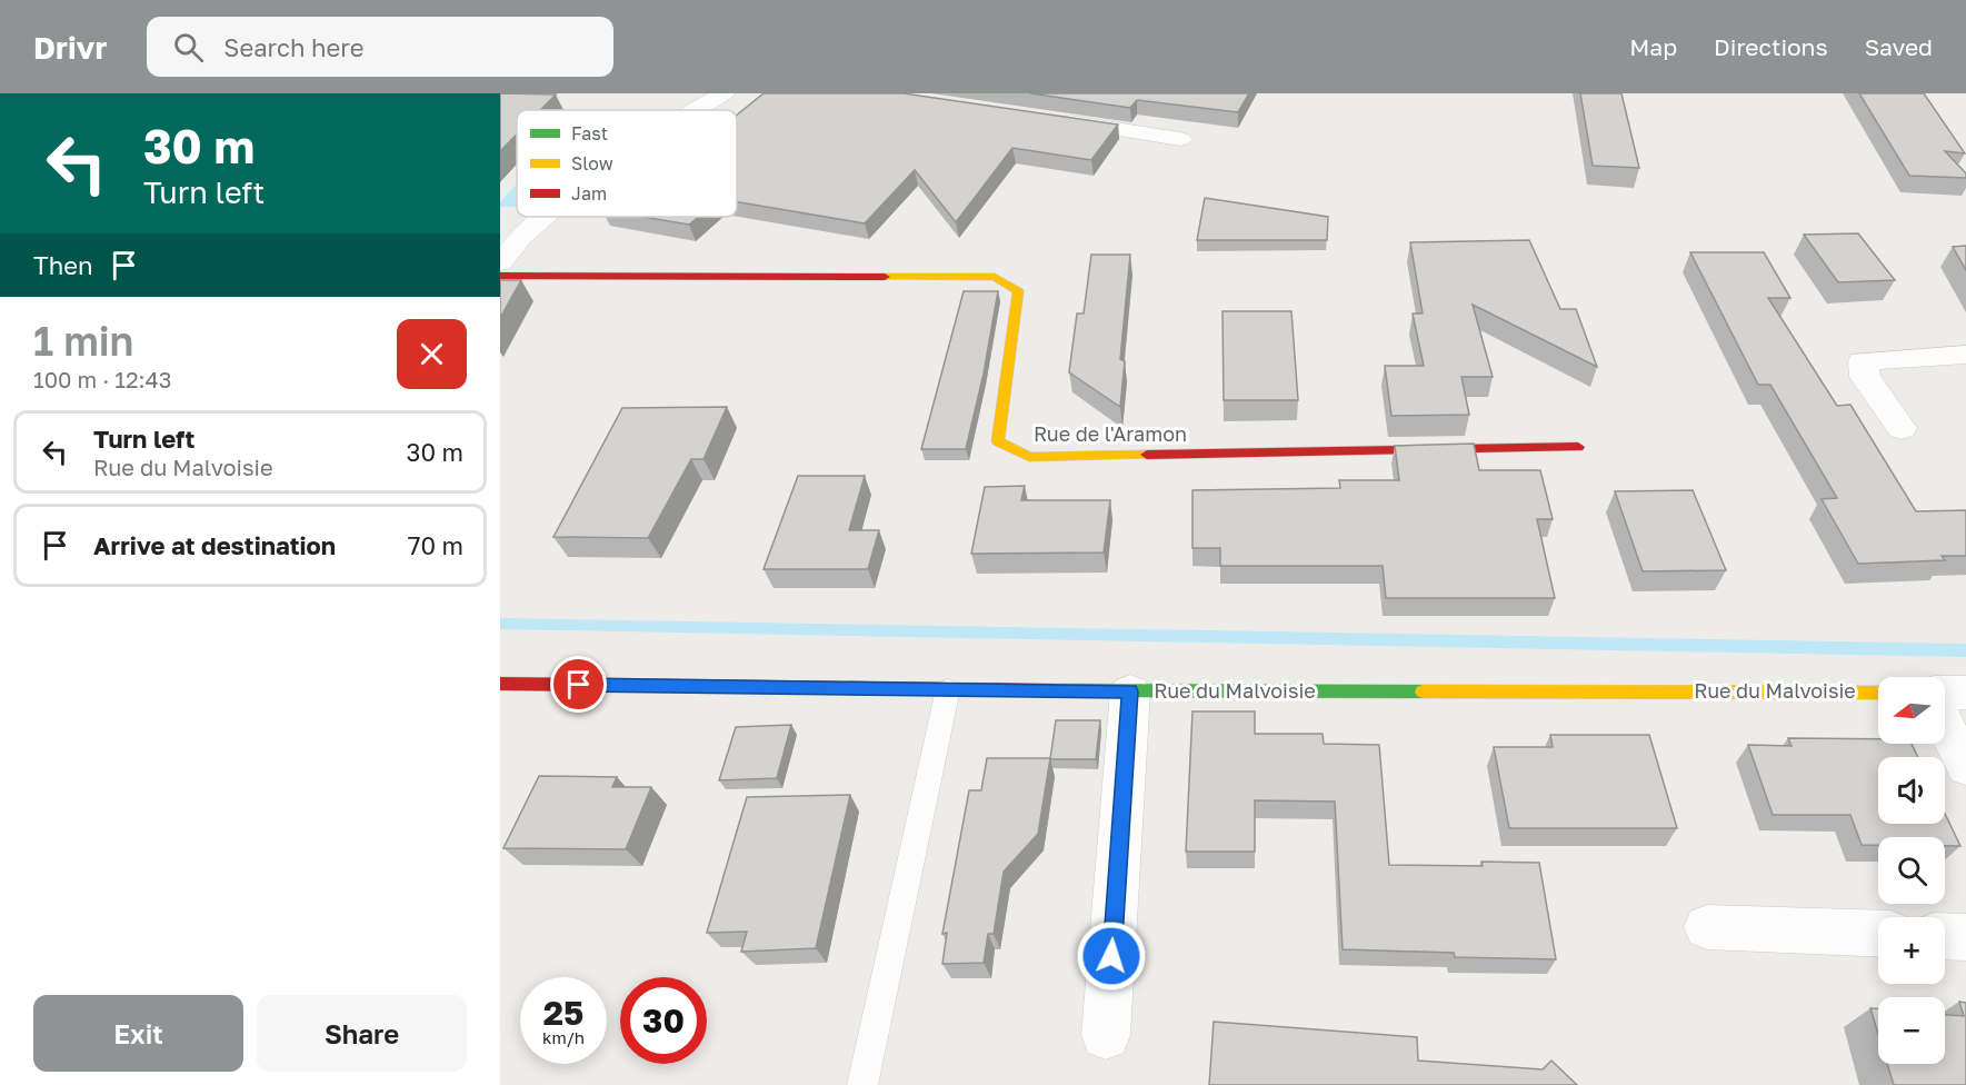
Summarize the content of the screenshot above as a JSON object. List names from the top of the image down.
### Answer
{
  "streets": {
    "street": ["Rue de l'Aramon", "Rue du Malvoisie"]
  },
  "legend": ["Fast", "Slow", "Jam"],
  "north": "left",
  "page": {
    "header": "Drivr",
    "search": "Search here",
    "nav": ["Map", "Directions", "Saved"],
    "turn": ["30 m", "Turn left"],
    "then": "Then",
    "heading": ["1 min", "100 m · 12:43"],
    "list": [
      {
        "name": "Turn left",
        "note": "Rue du Malvoisie",
        "value": "30 m"
      },
      {
        "name": "Arrive at destination",
        "value": "70 m"
      }
    ],
    "map_buttons": ["+", "−"],
    "speed": "25 km/h",
    "limit": "30",
    "buttons": ["Exit", "Share"]
  }
}
